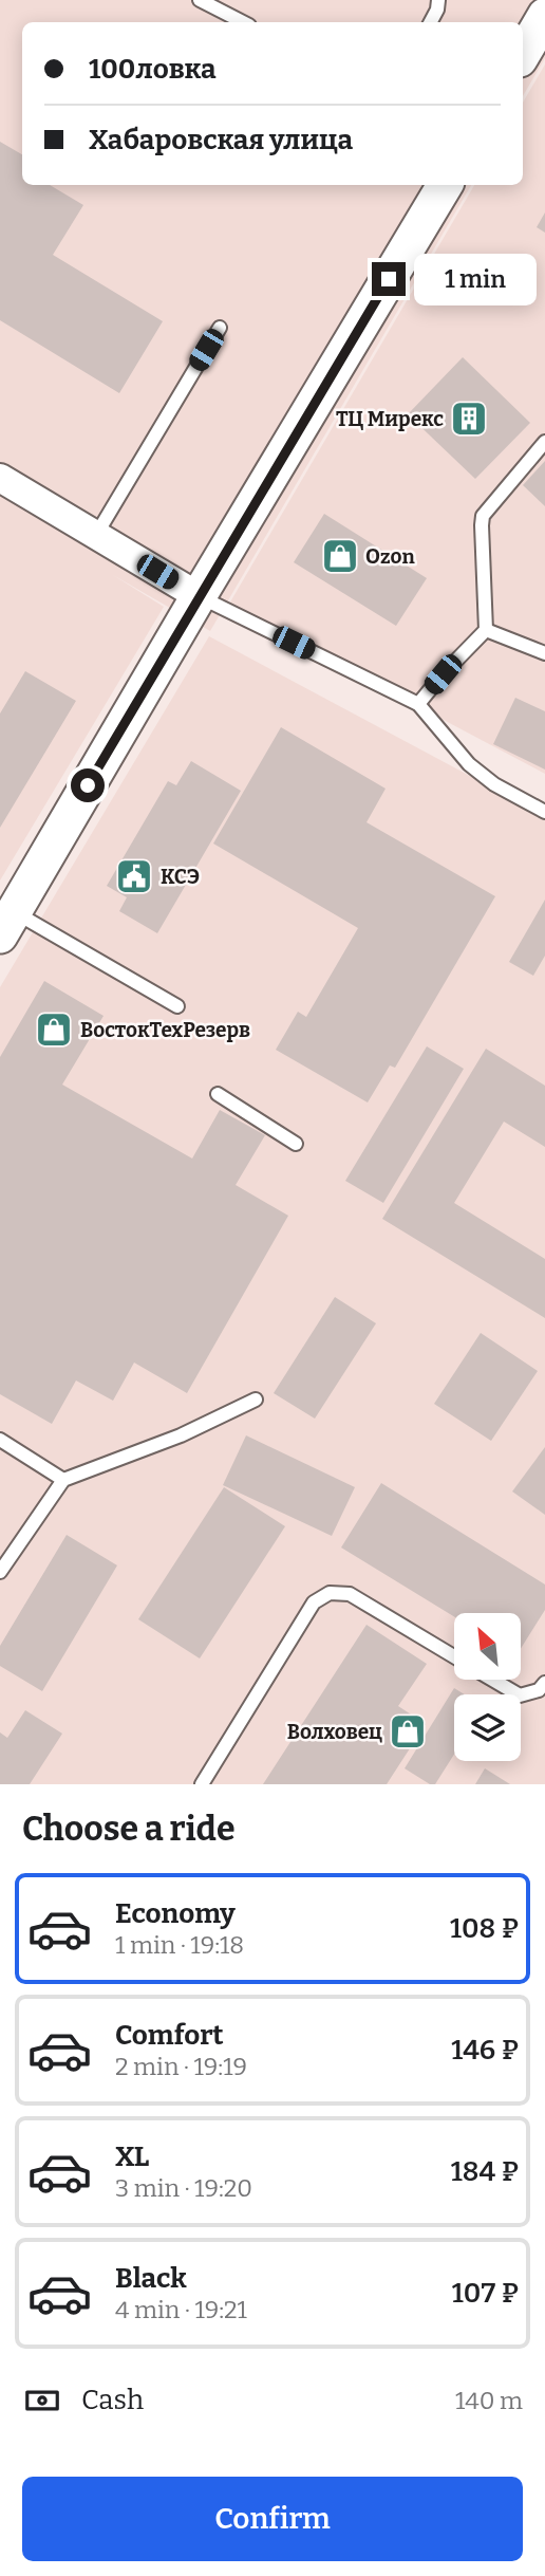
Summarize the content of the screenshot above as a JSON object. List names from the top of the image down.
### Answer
{
  "places": {
    "building": ["ТЦ Мирекс"],
    "shop": ["Ozon", "ВостокТехРезерв", "Волховец"],
    "public building": ["КСЭ"]
  },
  "north": "top left",
  "page": {
    "banner": ["100ловка", "Хабаровская улица"],
    "bubble": "1 min",
    "heading": "Choose a ride",
    "list": [
      {
        "name": "Economy",
        "note": "1 min · 19:18",
        "value": "108 ₽"
      },
      {
        "name": "Comfort",
        "note": "2 min · 19:19",
        "value": "146 ₽"
      },
      {
        "name": "XL",
        "note": "3 min · 19:20",
        "value": "184 ₽"
      },
      {
        "name": "Black",
        "note": "4 min · 19:21",
        "value": "107 ₽"
      }
    ],
    "pay": ["Cash", "140 m"],
    "buttons": "Confirm"
  }
}
